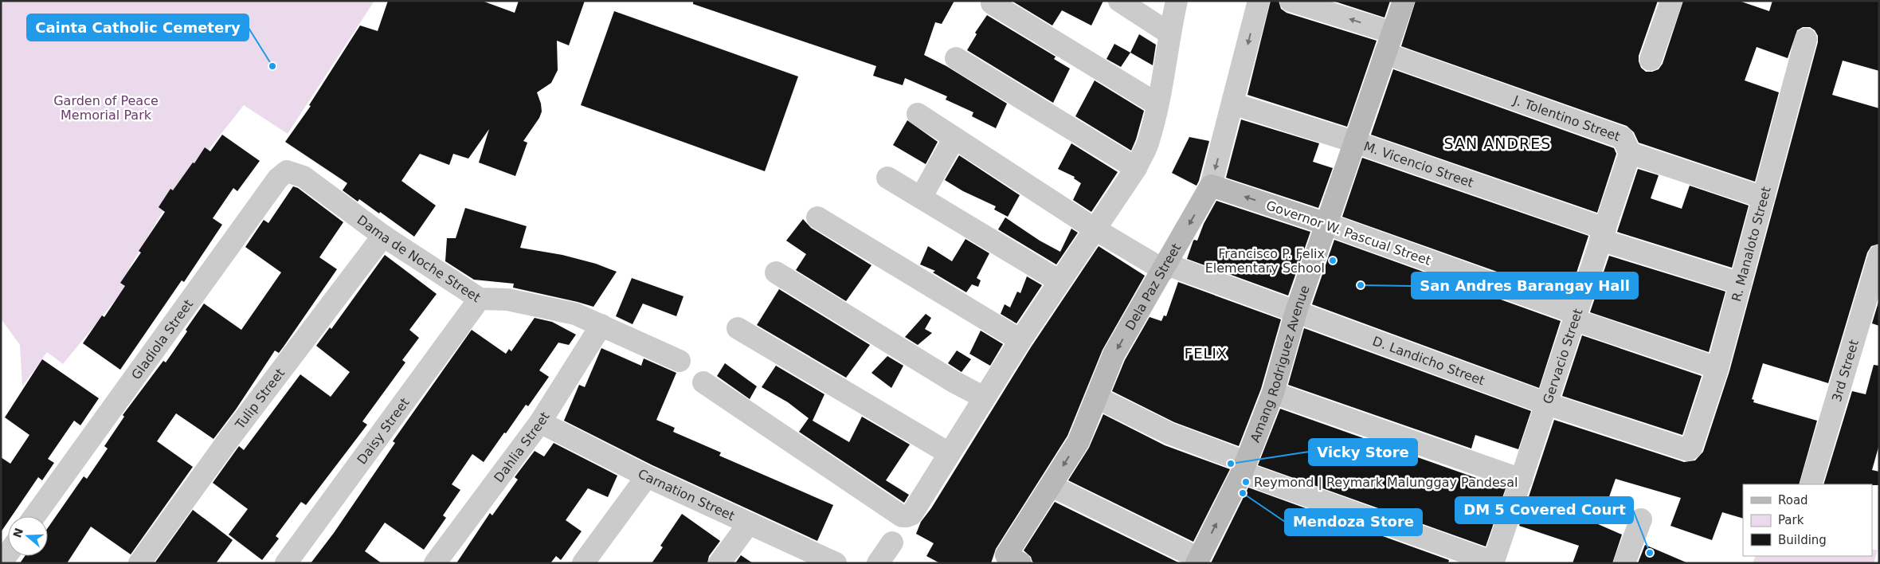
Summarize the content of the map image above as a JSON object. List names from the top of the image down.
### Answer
{
  "streets": {
    "street": [
      "J. Tolentino Street",
      "M. Vicencio Street",
      "Governor W. Pascual Street",
      "R. Manaloto Street",
      "Dama de Noche Street",
      "Dela Paz Street",
      "Gladiola Street",
      "Gervacio Street",
      "D. Landicho Street",
      "Amang Rodriguez Avenue",
      "3rd Street",
      "Tulip Street",
      "Daisy Street",
      "Dahlia Street",
      "Carnation Street"
    ]
  },
  "crossings": [
    ["J. Tolentino Street", "R. Manaloto Street"],
    ["J. Tolentino Street", "Gervacio Street"],
    ["J. Tolentino Street", "Amang Rodriguez Avenue"],
    ["M. Vicencio Street", "R. Manaloto Street"],
    ["M. Vicencio Street", "Dela Paz Street"],
    ["M. Vicencio Street", "Gervacio Street"],
    ["M. Vicencio Street", "Amang Rodriguez Avenue"],
    ["Governor W. Pascual Street", "R. Manaloto Street"],
    ["Governor W. Pascual Street", "Dela Paz Street"],
    ["Governor W. Pascual Street", "Gervacio Street"],
    ["Governor W. Pascual Street", "Amang Rodriguez Avenue"],
    ["R. Manaloto Street", "D. Landicho Street"],
    ["Dama de Noche Street", "Gladiola Street"],
    ["Dama de Noche Street", "Tulip Street"],
    ["Dama de Noche Street", "Daisy Street"],
    ["Dama de Noche Street", "Dahlia Street"],
    ["Dela Paz Street", "D. Landicho Street"],
    ["Gervacio Street", "D. Landicho Street"],
    ["Gervacio Street", "Amang Rodriguez Avenue"],
    ["D. Landicho Street", "Amang Rodriguez Avenue"],
    ["Dahlia Street", "Carnation Street"]
  ],
  "districts": ["SAN ANDRES", "FELIX"],
  "parks": ["Garden of Peace Memorial Park"],
  "places": [
    "Cainta Catholic Cemetery",
    "Francisco P. Felix Elementary School",
    "San Andres Barangay Hall",
    "Vicky Store",
    "Reymond | Reymark Malunggay Pandesal",
    "Mendoza Store",
    "DM 5 Covered Court"
  ],
  "legend": ["Road", "Park", "Building"],
  "north": "left"
}
